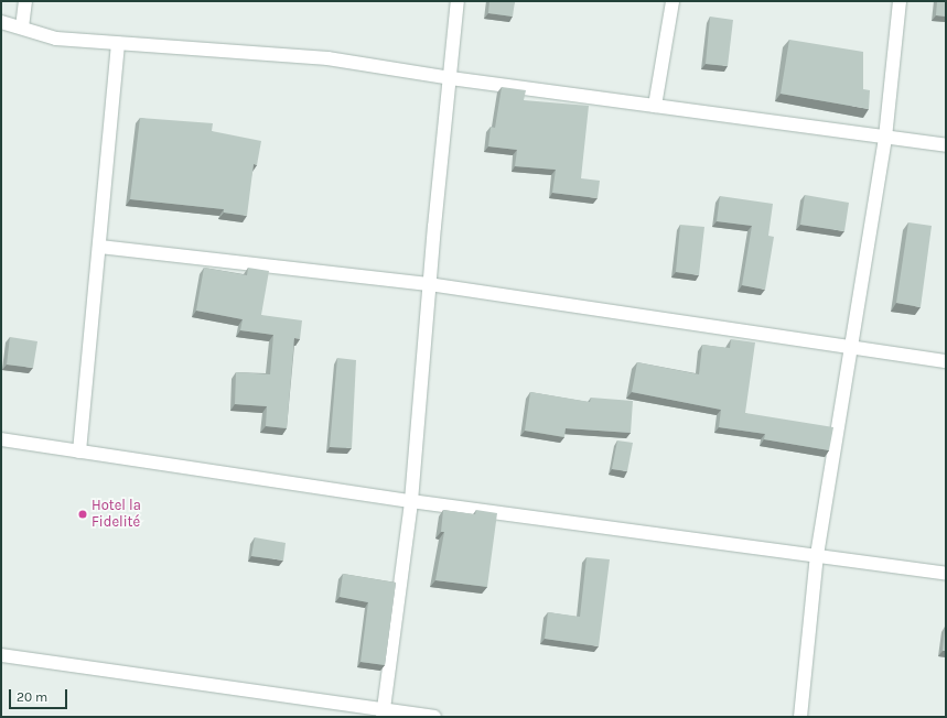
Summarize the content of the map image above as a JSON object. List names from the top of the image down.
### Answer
{
  "places": ["Hotel la Fidelité"],
  "scale_bar": "20 m"
}
